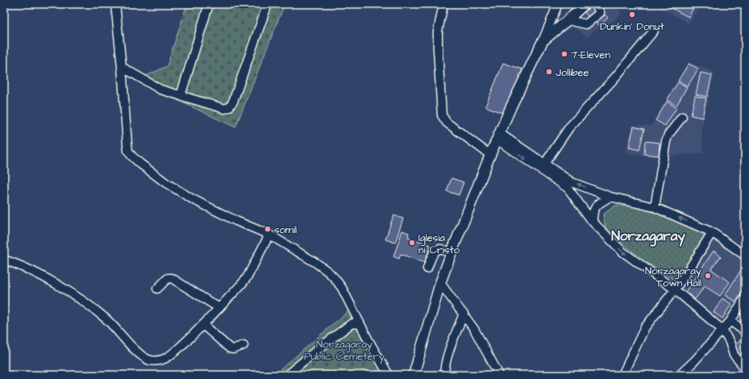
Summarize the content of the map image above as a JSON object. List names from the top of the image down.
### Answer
{
  "districts": ["Norzagaray"],
  "parks": ["Norzagaray Public Cemetery"],
  "places": [
    "Dunkin' Donut",
    "7-Eleven",
    "Jollibee",
    "somil",
    "Iglesia ni Cristo",
    "Norzagaray Town Hall"
  ]
}
